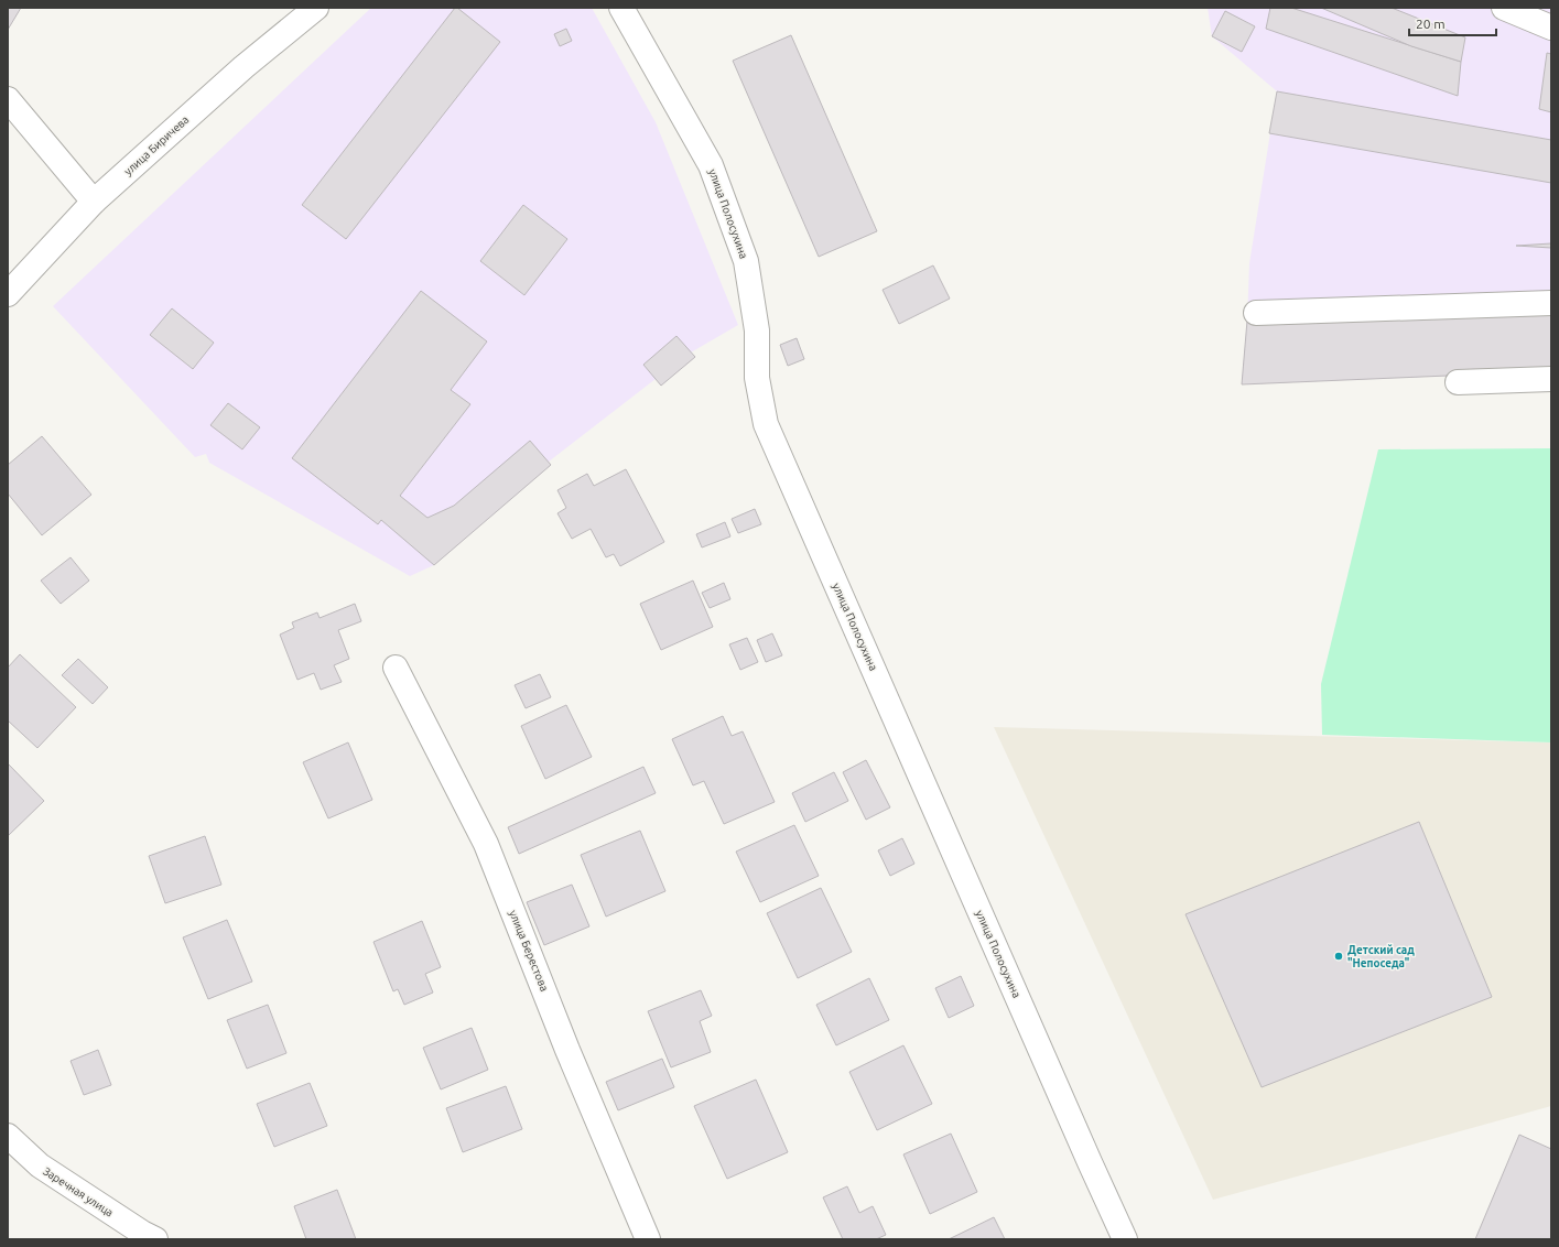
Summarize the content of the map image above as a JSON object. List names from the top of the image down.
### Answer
{
  "streets": {
    "street": [
      "улица Биричева",
      "улица Полосухина",
      "улица Берестова",
      "Заречная улица"
    ]
  },
  "places": ["Детский сад \"Непоседа\""],
  "scale_bar": "20 m"
}
